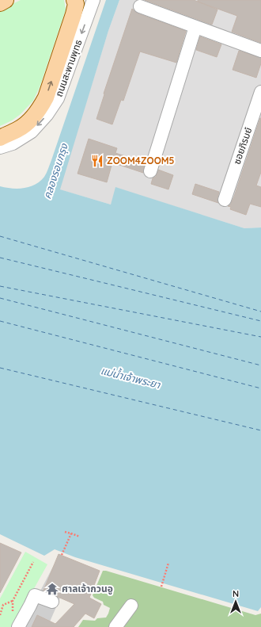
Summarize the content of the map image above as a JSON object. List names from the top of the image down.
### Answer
{
  "streets": {
    "street": ["ถนนสะพานพุทธ", "ซอยภิรมย์"]
  },
  "water": ["คลองรอบกรุง", "แม่น้ำเจ้าพระยา"],
  "places": {
    "restaurant": ["ZOOM4ZOOM5"],
    "temple": ["ศาลเจ้ากวนอู"]
  },
  "north": "top"
}
